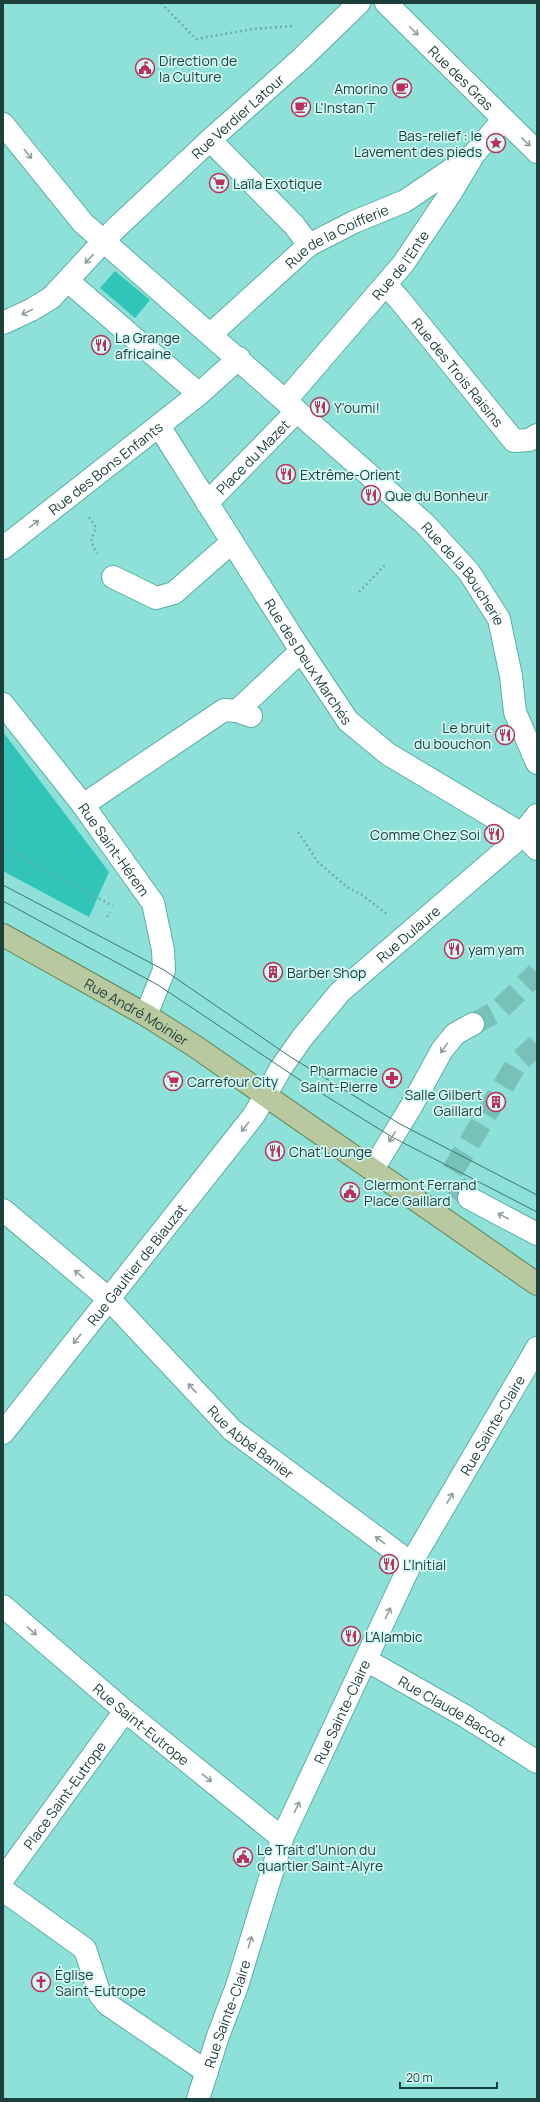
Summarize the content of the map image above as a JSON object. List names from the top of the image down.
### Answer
{
  "streets": {
    "main road": ["Rue André Moinier"],
    "street": [
      "Rue des Gras",
      "Rue Verdier Latour",
      "Rue de la Coifferie",
      "Rue de l'Ente",
      "Rue des Trois Raisins",
      "Place du Mazet",
      "Rue des Bons Enfants",
      "Rue de la Boucherie",
      "Rue des Deux Marchés",
      "Rue Saint-Hérem",
      "Rue Dulaure",
      "Rue Gaultier de Biauzat",
      "Rue Sainte-Claire",
      "Rue Abbé Banier",
      "Rue Claude Baccot",
      "Rue Saint-Eutrope",
      "Place Saint-Eutrope"
    ]
  },
  "crossings": [
    ["Rue des Gras", "Rue de l'Ente"],
    ["Rue Verdier Latour", "Place du Mazet"],
    ["Rue de la Coifferie", "Rue de l'Ente"],
    ["Rue de la Coifferie", "Place du Mazet"],
    ["Rue de l'Ente", "Rue des Trois Raisins"],
    ["Rue de l'Ente", "Place du Mazet"],
    ["Place du Mazet", "Rue de la Boucherie"],
    ["Place du Mazet", "Rue des Deux Marchés"],
    ["Rue des Bons Enfants", "Rue des Deux Marchés"],
    ["Rue des Deux Marchés", "Rue Dulaure"],
    ["Rue Saint-Hérem", "Rue André Moinier"],
    ["Rue Dulaure", "Rue André Moinier"],
    ["Rue Dulaure", "Rue Gaultier de Biauzat"],
    ["Rue André Moinier", "Rue Gaultier de Biauzat"],
    ["Rue Gaultier de Biauzat", "Rue Abbé Banier"],
    ["Rue Sainte-Claire", "Rue Abbé Banier"],
    ["Rue Sainte-Claire", "Rue Claude Baccot"],
    ["Rue Sainte-Claire", "Rue Saint-Eutrope"],
    ["Rue Saint-Eutrope", "Place Saint-Eutrope"]
  ],
  "one_way": [
    "Rue des Gras",
    "Rue Gaultier de Biauzat",
    "Rue Sainte-Claire",
    "Rue Abbé Banier",
    "Rue Saint-Eutrope"
  ],
  "places": {
    "public building": ["Direction de la Culture", "Clermont Ferrand Place Gaillard", "Le Trait d'Union du quartier Saint-Alyre"],
    "cafe": ["Amorino", "L'Instan T"],
    "place": ["Bas-relief : le Lavement des pieds"],
    "supermarket": ["Laïla Exotique", "Carrefour City"],
    "restaurant": [
      "La Grange africaine",
      "Y'oumi!",
      "Extrême-Orient",
      "Que du Bonheur",
      "Le bruit du bouchon",
      "Comme Chez Soi",
      "yam yam",
      "Chat'Lounge",
      "L'Initial",
      "L'Alambic"
    ],
    "building": ["Barber Shop", "Salle Gilbert Gaillard"],
    "pharmacy": ["Pharmacie Saint-Pierre"],
    "church": ["Église Saint-Eutrope"]
  },
  "scale_bar": "20 m"
}
